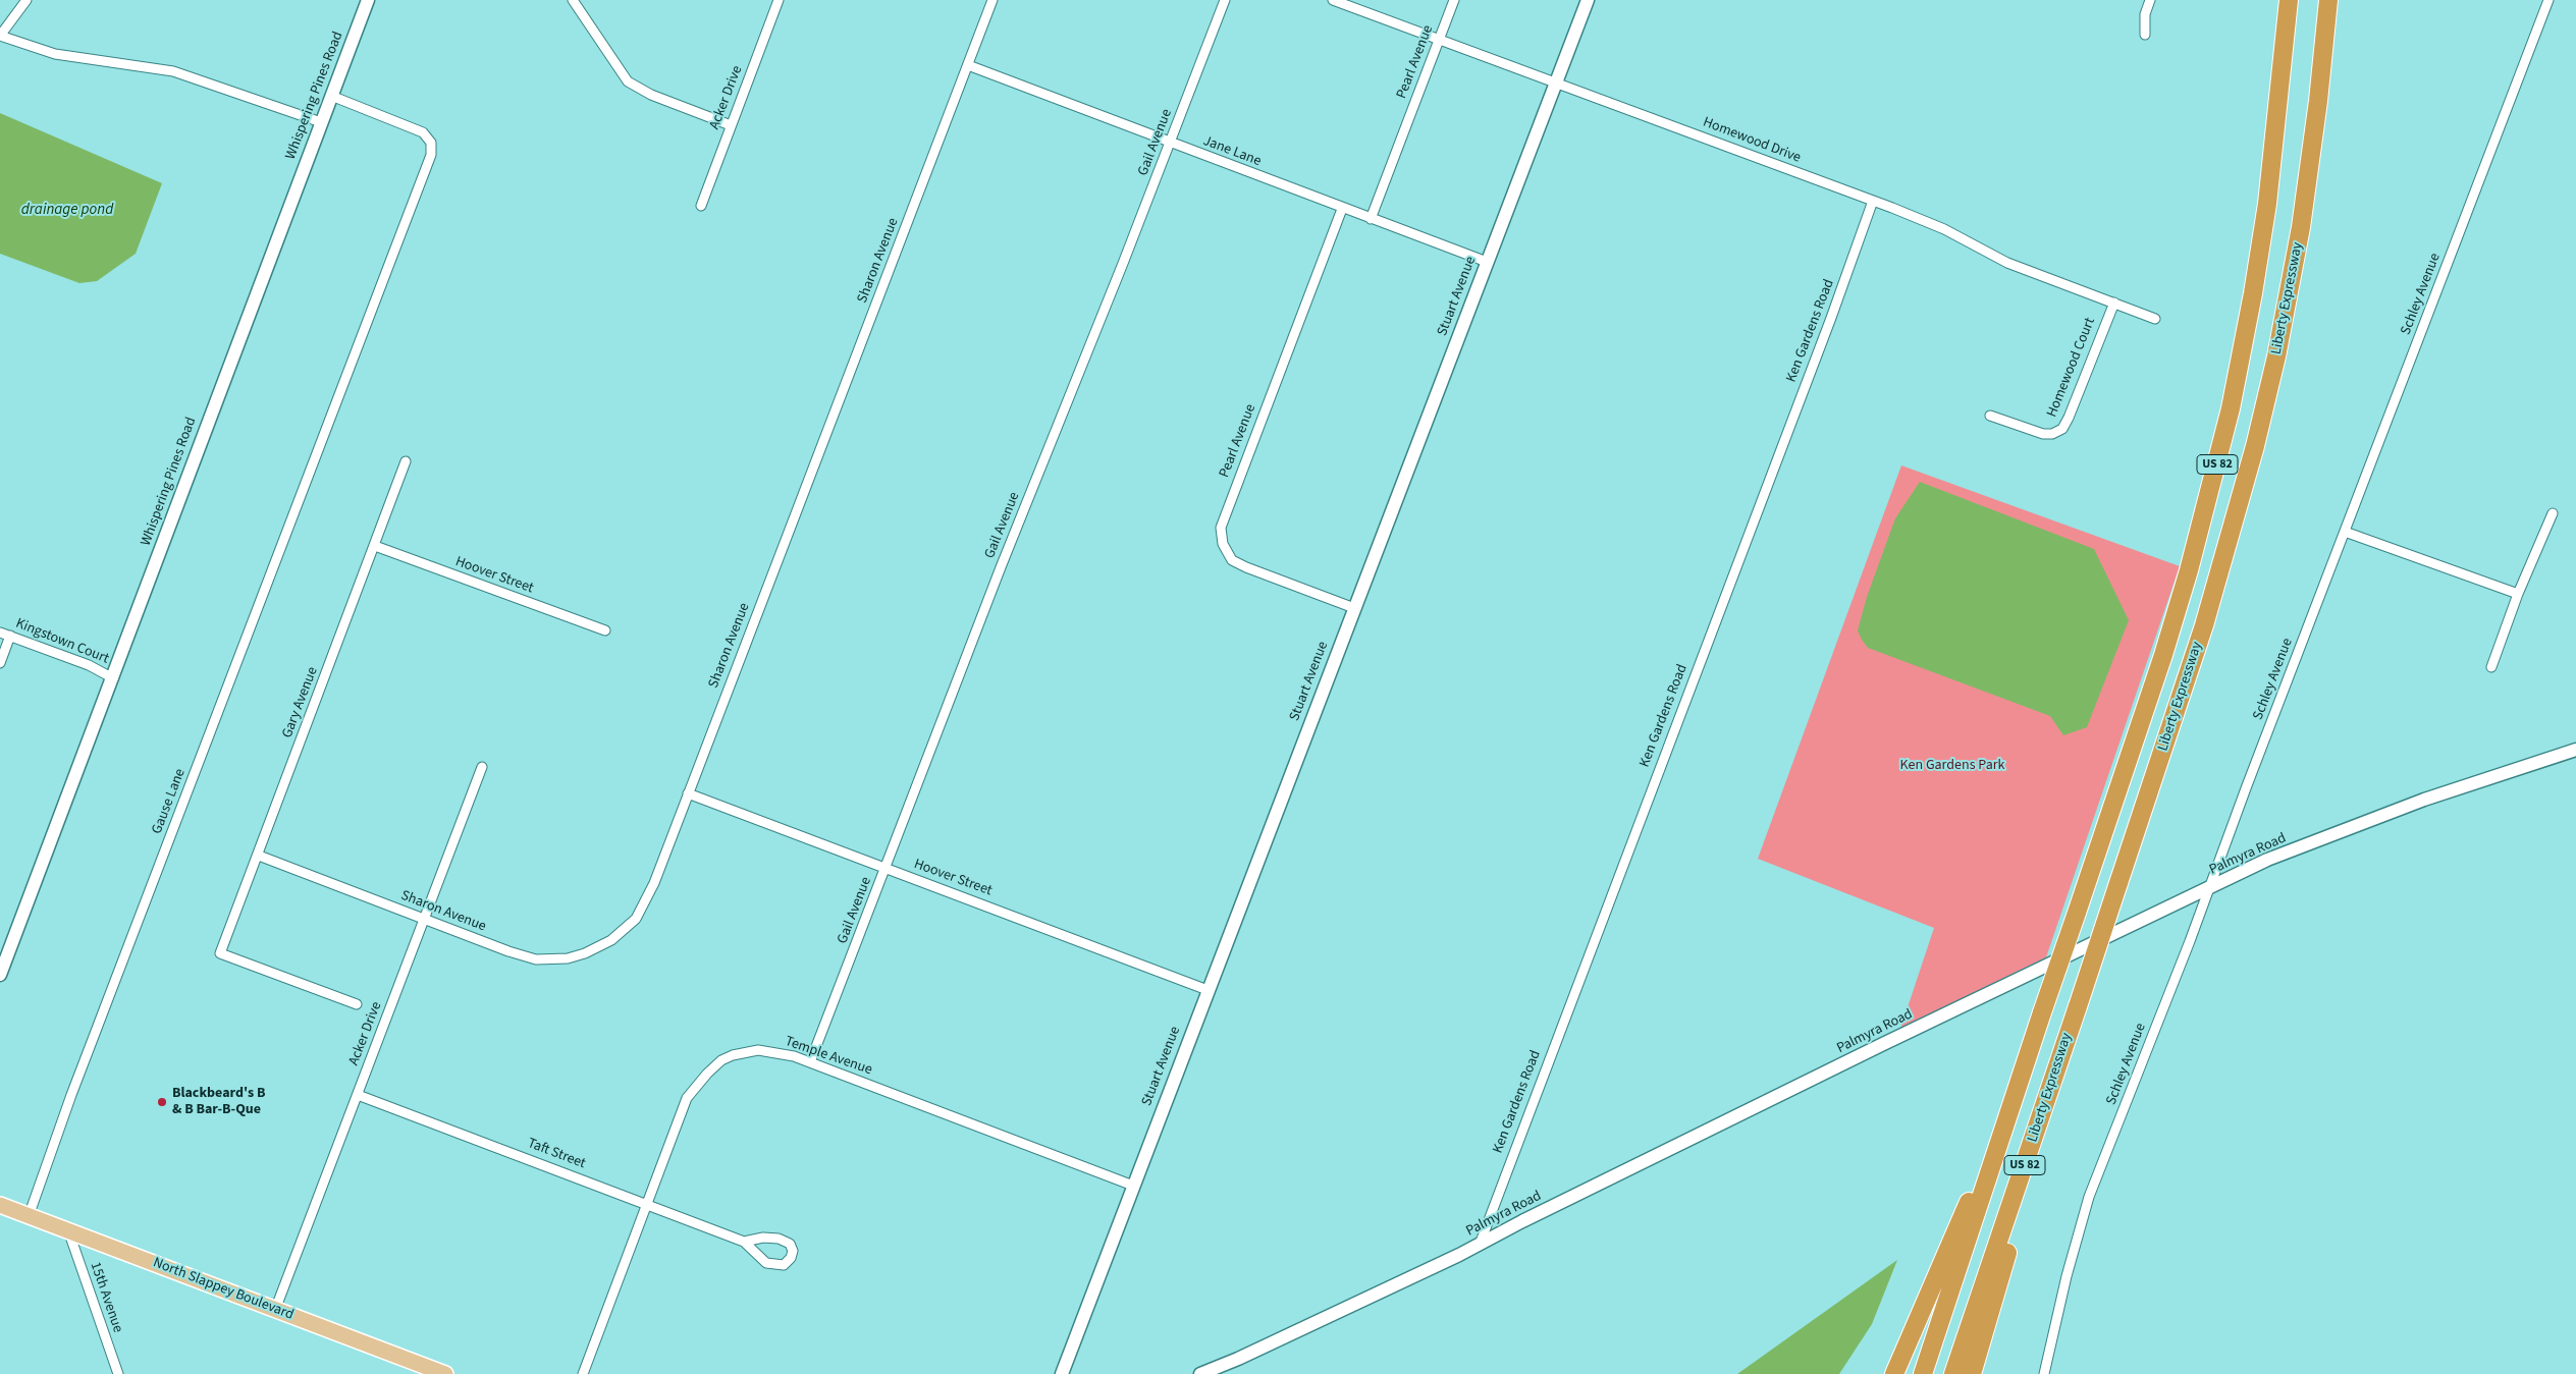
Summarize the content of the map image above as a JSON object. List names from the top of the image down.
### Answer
{
  "streets": {
    "highway": ["Liberty Expressway", "US 82"],
    "main road": ["North Slappey Boulevard"],
    "street": [
      "Pearl Avenue",
      "Whispering Pines Road",
      "Acker Drive",
      "Homewood Drive",
      "Gail Avenue",
      "Jane Lane",
      "Sharon Avenue",
      "Schley Avenue",
      "Stuart Avenue",
      "Ken Gardens Road",
      "Homewood Court",
      "Hoover Street",
      "Kingstown Court",
      "Gary Avenue",
      "Gause Lane",
      "Palmyra Road",
      "Temple Avenue",
      "Taft Street",
      "15th Avenue"
    ]
  },
  "crossings": [
    ["Pearl Avenue", "Homewood Drive"],
    ["Pearl Avenue", "Jane Lane"],
    ["Pearl Avenue", "Stuart Avenue"],
    ["Whispering Pines Road", "Kingstown Court"],
    ["Whispering Pines Road", "Gause Lane"],
    ["Acker Drive", "Sharon Avenue"],
    ["Acker Drive", "Taft Street"],
    ["Acker Drive", "North Slappey Boulevard"],
    ["Homewood Drive", "Stuart Avenue"],
    ["Homewood Drive", "Ken Gardens Road"],
    ["Homewood Drive", "Homewood Court"],
    ["Gail Avenue", "Jane Lane"],
    ["Gail Avenue", "Hoover Street"],
    ["Gail Avenue", "Temple Avenue"],
    ["Jane Lane", "Sharon Avenue"],
    ["Jane Lane", "Stuart Avenue"],
    ["Sharon Avenue", "Hoover Street"],
    ["Sharon Avenue", "Gary Avenue"],
    ["Schley Avenue", "Palmyra Road"],
    ["Stuart Avenue", "Hoover Street"],
    ["Stuart Avenue", "Temple Avenue"],
    ["Ken Gardens Road", "Palmyra Road"],
    ["Hoover Street", "Gary Avenue"],
    ["Gause Lane", "North Slappey Boulevard"],
    ["Temple Avenue", "Taft Street"],
    ["North Slappey Boulevard", "15th Avenue"]
  ],
  "water": ["drainage pond"],
  "parks": ["Ken Gardens Park"],
  "places": ["Blackbeard's B & B Bar-B-Que"]
}
